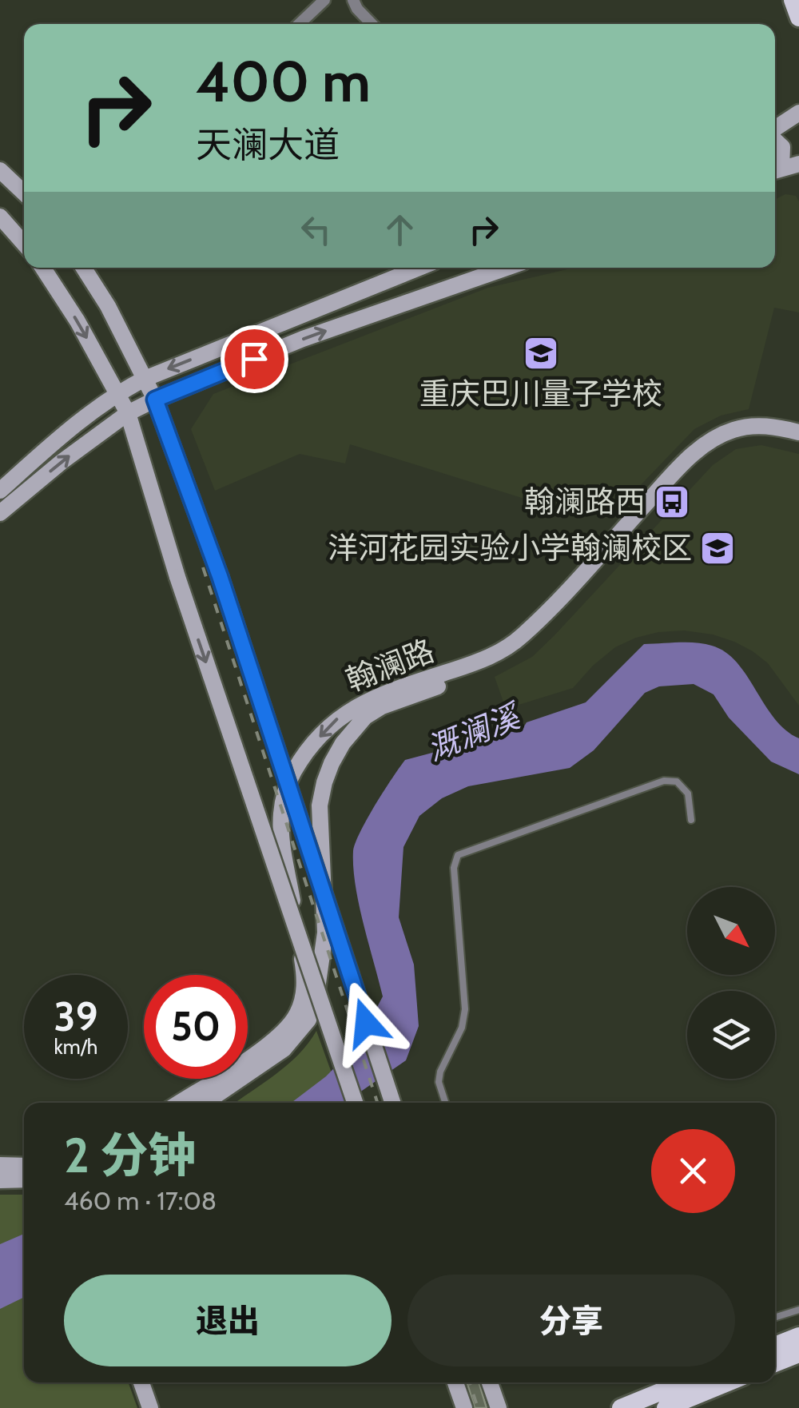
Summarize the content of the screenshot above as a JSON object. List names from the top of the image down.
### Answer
{
  "streets": {
    "street": ["翰澜路"]
  },
  "one_way": ["翰澜路"],
  "water": ["溉澜溪"],
  "places": {
    "school or university": ["重庆巴川量子学校", "洋河花园实验小学翰澜校区"],
    "bus stop": ["翰澜路西"]
  },
  "north": "bottom right",
  "page": {
    "turn": ["400 m", "天澜大道"],
    "speed": "39 km/h",
    "limit": "50",
    "heading": ["2 分钟", "460 m · 17:08"],
    "buttons": ["退出", "分享"]
  }
}
